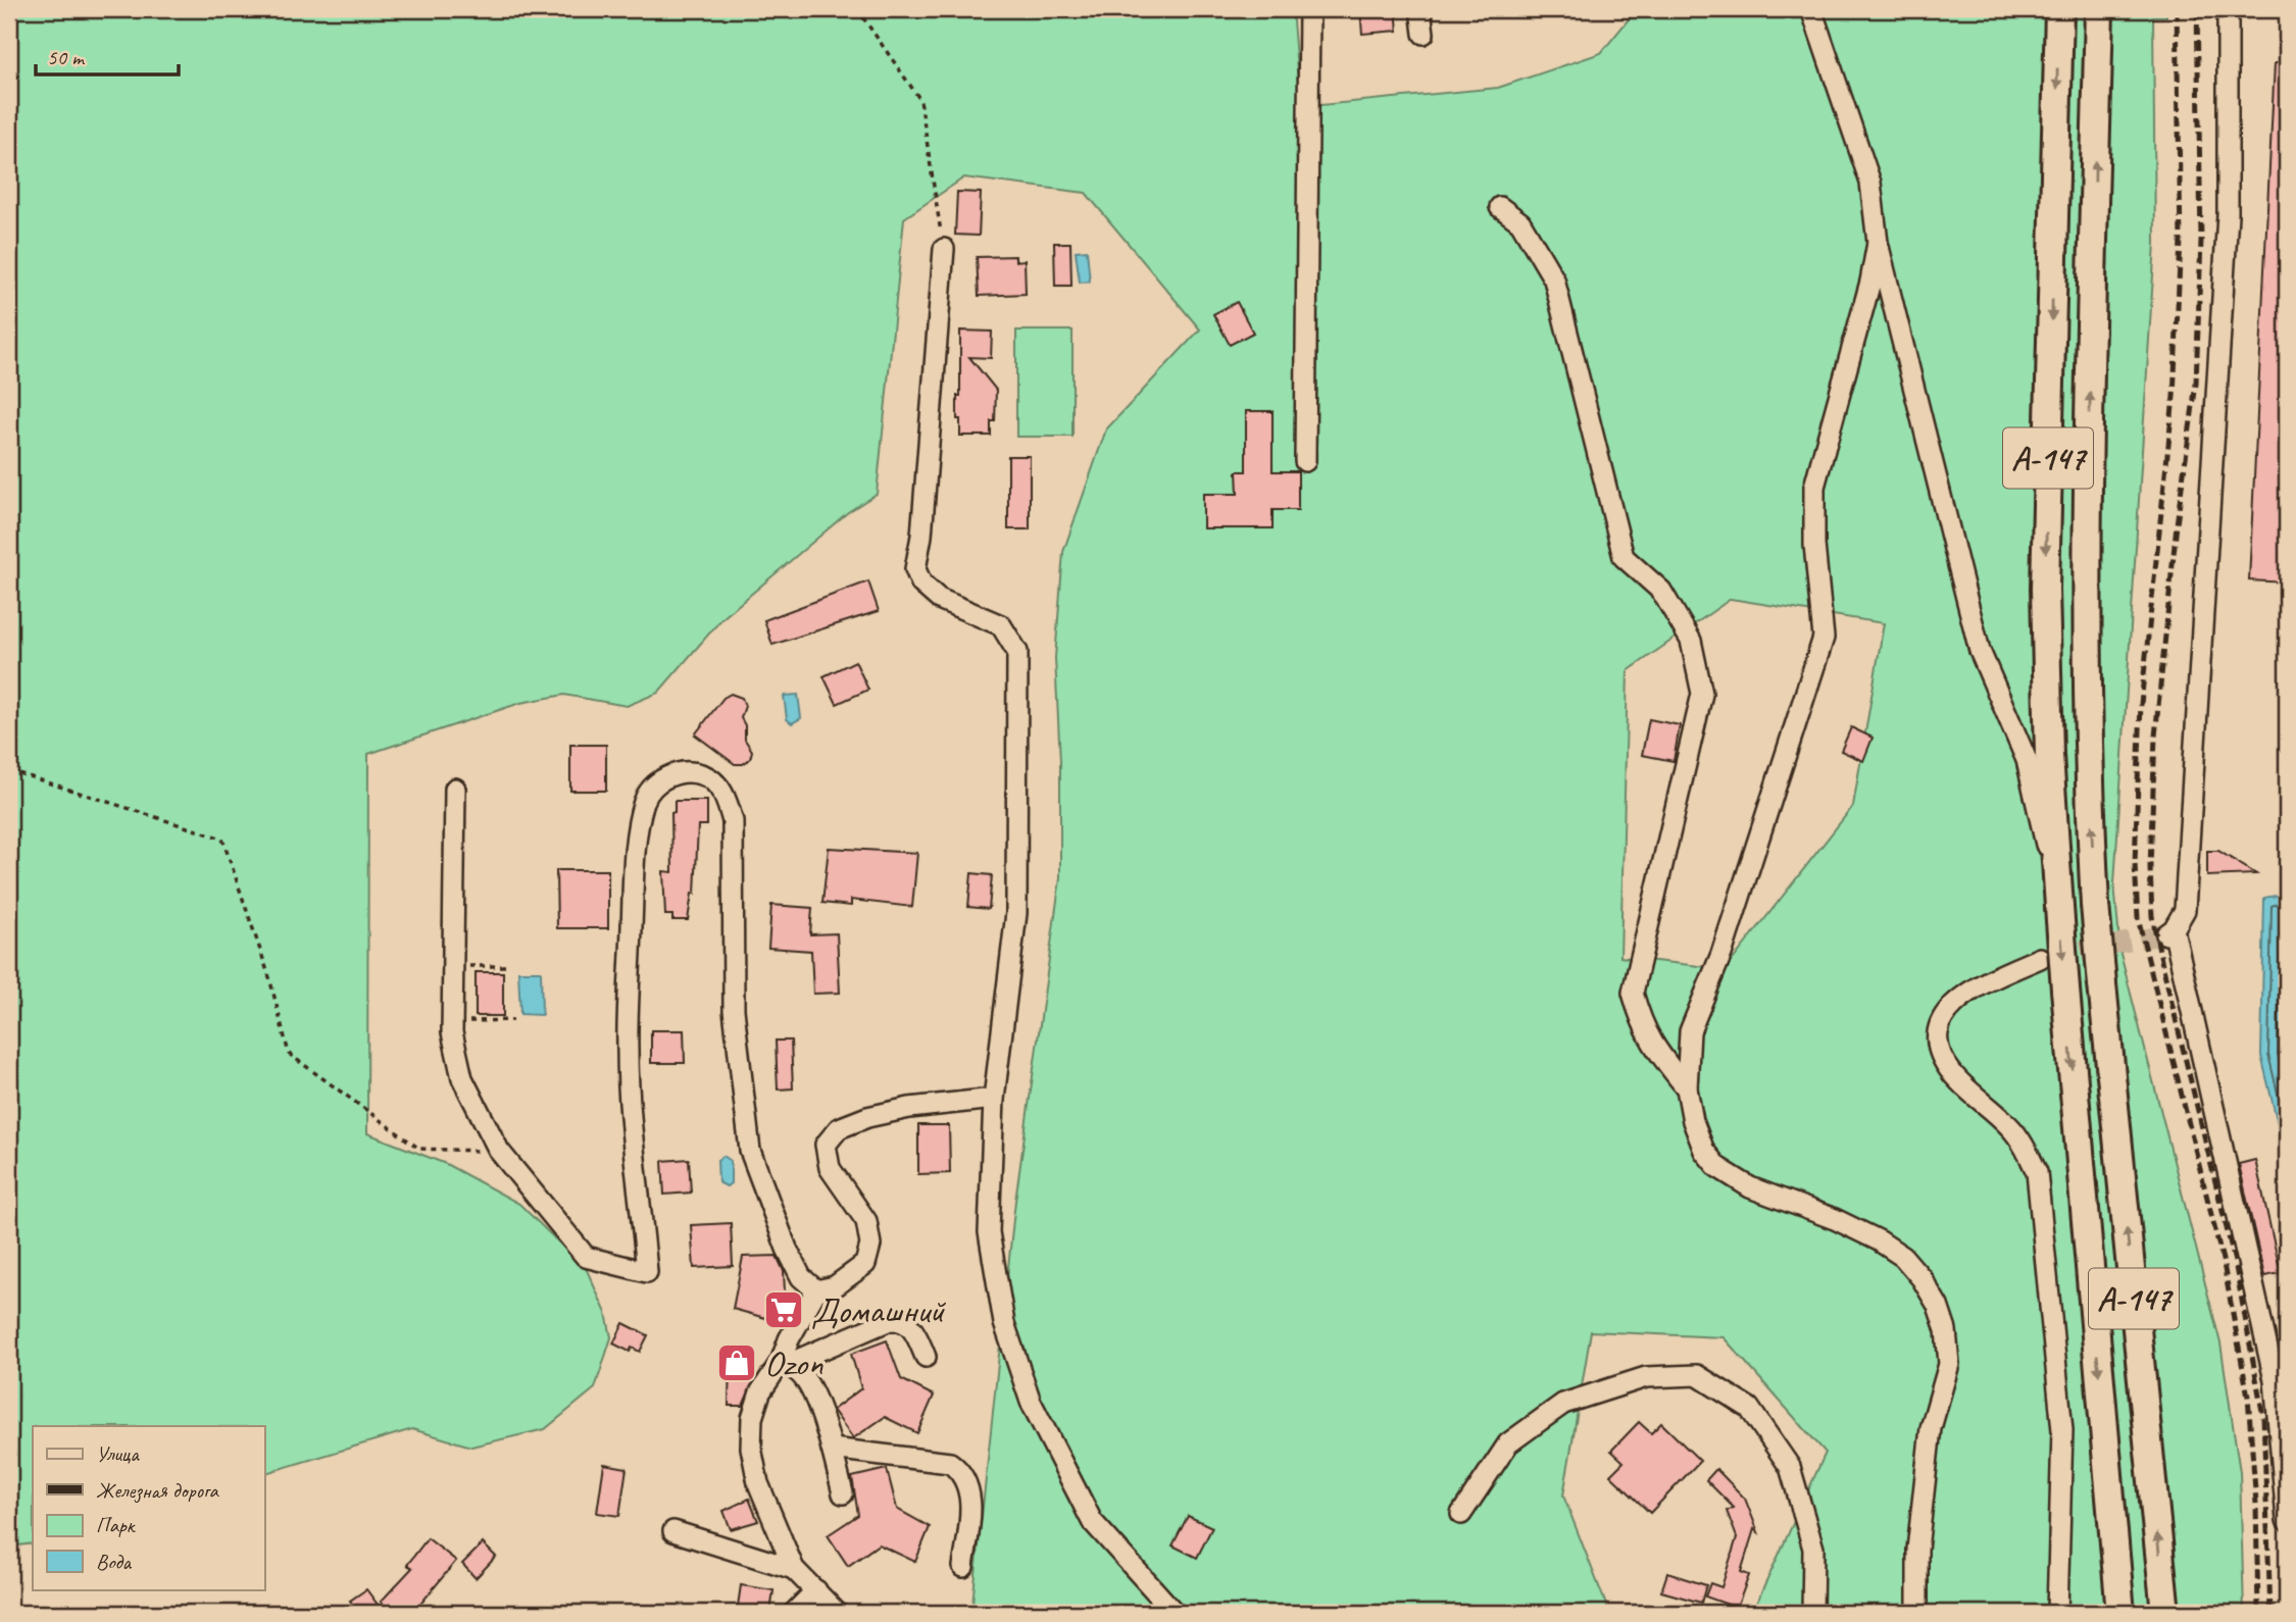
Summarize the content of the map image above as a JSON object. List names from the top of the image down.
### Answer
{
  "streets": {
    "highway": ["А-147"]
  },
  "places": {
    "supermarket": ["Домашний"],
    "shop": ["Ozon"]
  },
  "legend": [
    "Улица",
    "Железная дорога",
    "Парк",
    "Вода"
  ],
  "scale_bar": "50 m"
}
